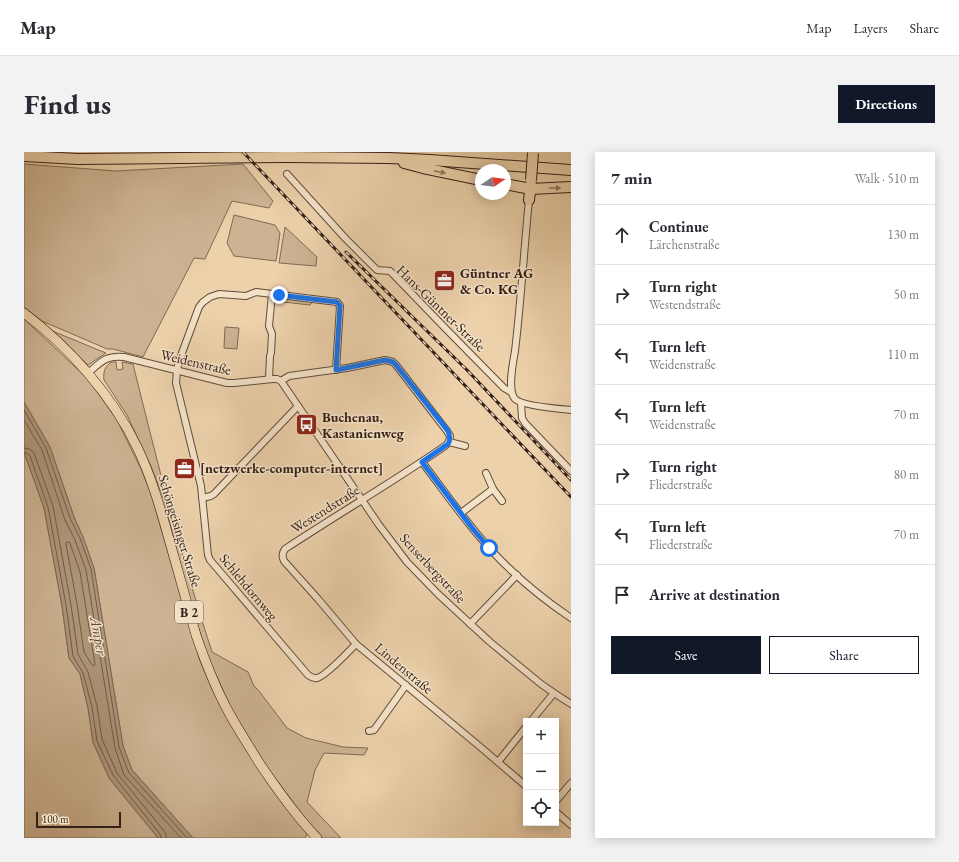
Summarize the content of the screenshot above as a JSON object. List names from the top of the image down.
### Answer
{
  "streets": {
    "main road": ["Schöngeisinger Straße", "B 2"],
    "street": [
      "Hans-Güntner-Straße",
      "Weidenstraße",
      "Westendstraße",
      "Senserbergstraße",
      "Schlehdornweg",
      "Lindenstraße"
    ]
  },
  "crossings": [
    ["Weidenstraße", "Schöngeisinger Straße"],
    ["Weidenstraße", "Senserbergstraße"],
    ["Weidenstraße", "Schlehdornweg"],
    ["Westendstraße", "Senserbergstraße"],
    ["Westendstraße", "Lindenstraße"],
    ["Schlehdornweg", "Lindenstraße"]
  ],
  "water": ["Amper"],
  "places": {
    "office": ["Güntner AG & Co. KG", "[netzwerke-computer-internet]"],
    "bus stop": ["Buchenau, Kastanienweg"]
  },
  "scale_bar": "100 m",
  "north": "right",
  "page": {
    "header": "Map",
    "nav": ["Map", "Layers", "Share"],
    "buttons": [
      "Directions",
      ["Save", "Share"]
    ],
    "title": "Find us",
    "heading": ["7 min", "Walk · 510 m"],
    "list": [
      ["Continue", "Lärchenstraße", "130 m"],
      ["Turn right", "Westendstraße", "50 m"],
      ["Turn left", "Weidenstraße", "110 m"],
      ["Turn left", "Weidenstraße", "70 m"],
      ["Turn right", "Fliederstraße", "80 m"],
      ["Turn left", "Fliederstraße", "70 m"],
      "Arrive at destination"
    ],
    "map_buttons": ["+", "−"],
    "scale": "100 m"
  }
}
